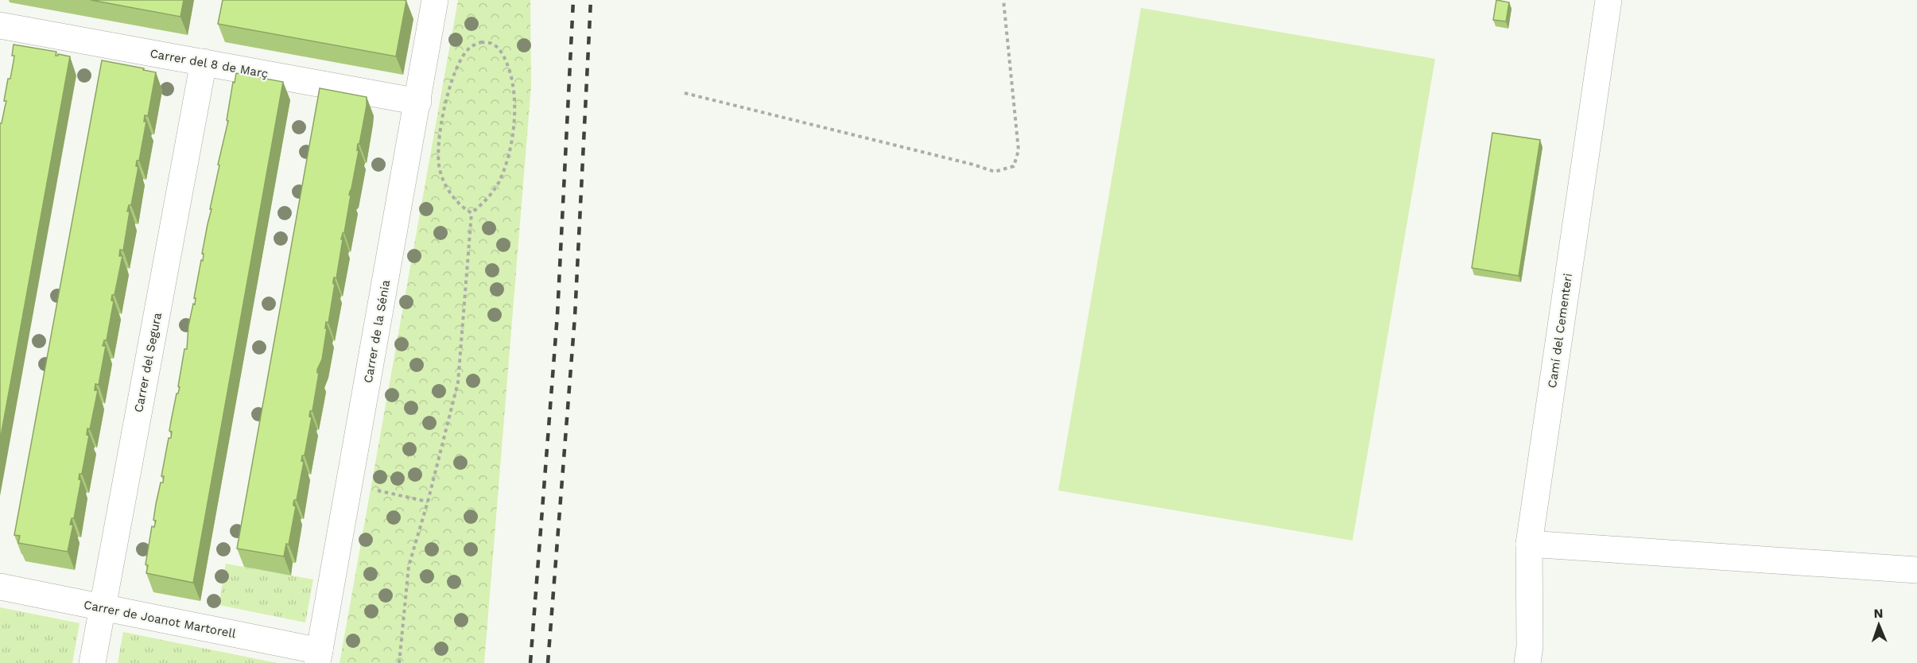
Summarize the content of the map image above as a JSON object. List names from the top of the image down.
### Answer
{
  "streets": {
    "street": [
      "Carrer del 8 de Març",
      "Camí del Cementeri",
      "Carrer de la Sénia",
      "Carrer del Segura",
      "Carrer de Joanot Martorell"
    ]
  },
  "crossings": [
    ["Carrer del 8 de Març", "Carrer de la Sénia"],
    ["Carrer del 8 de Març", "Carrer del Segura"],
    ["Carrer de la Sénia", "Carrer de Joanot Martorell"],
    ["Carrer del Segura", "Carrer de Joanot Martorell"]
  ],
  "north": "top"
}
